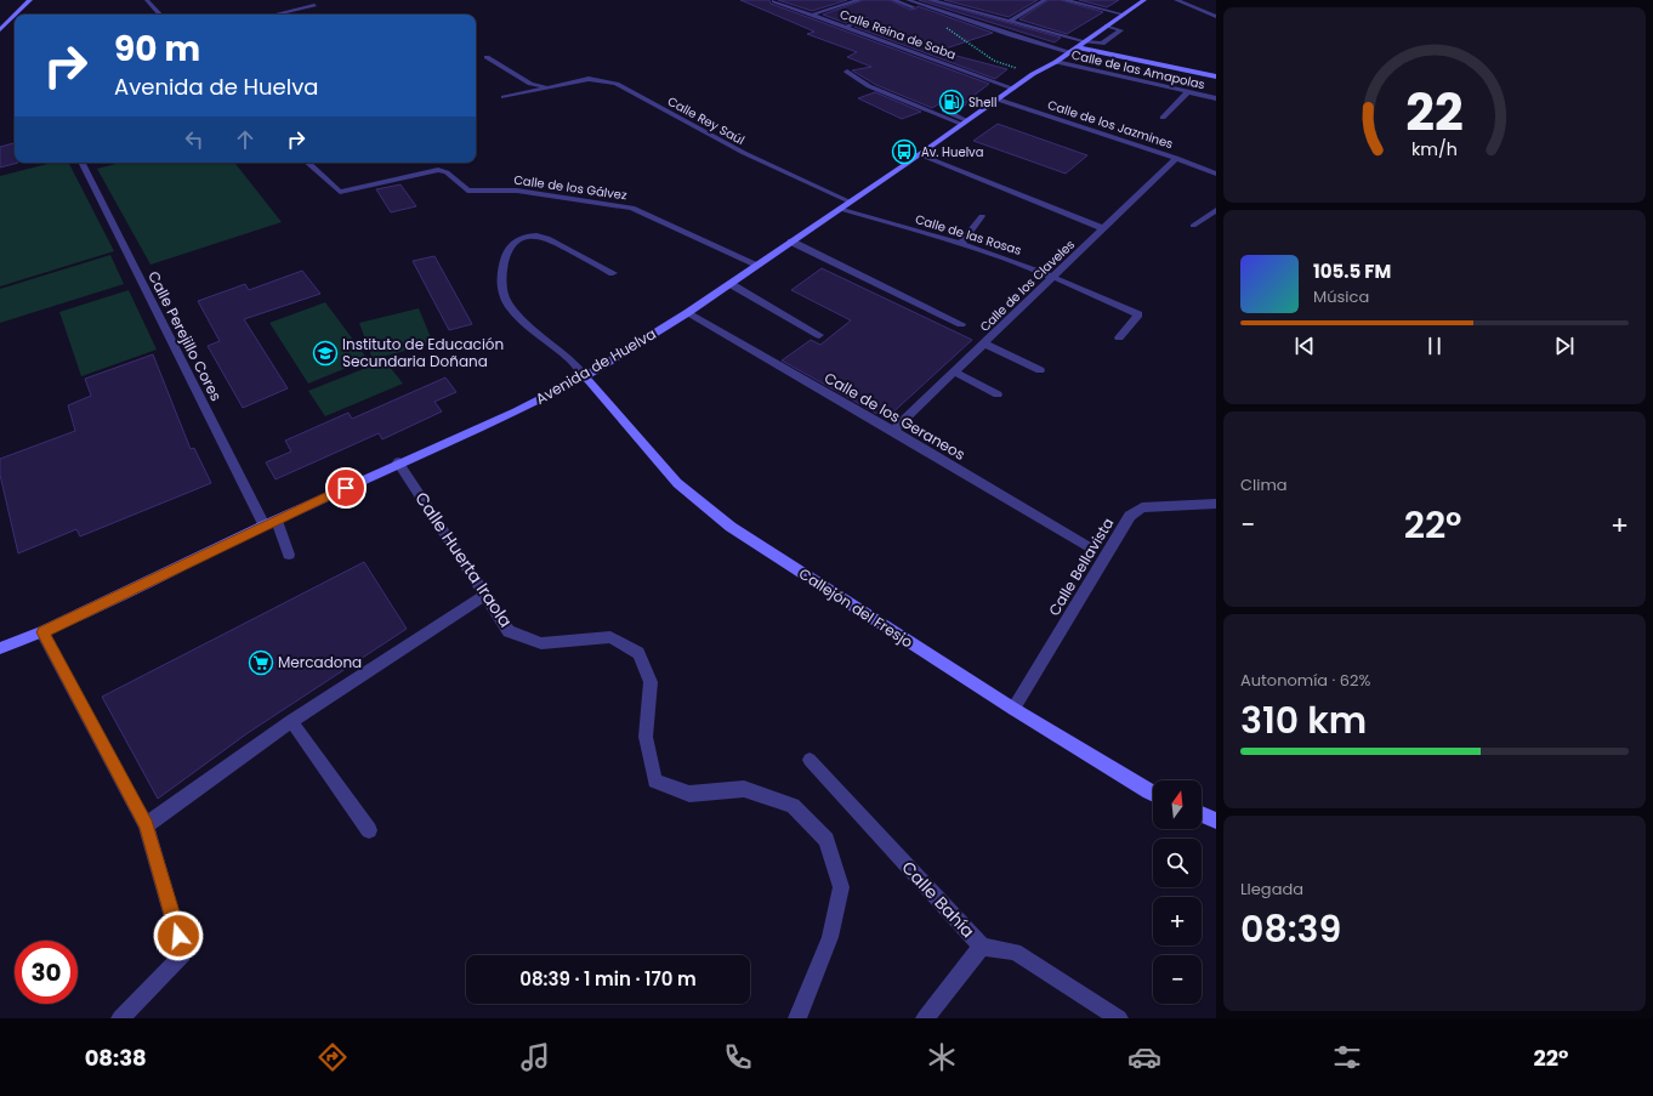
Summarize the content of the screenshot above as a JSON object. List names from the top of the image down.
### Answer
{
  "streets": {
    "street": [
      "Calle Reina de Saba",
      "Calle de las Amapolas",
      "Calle Rey Saúl",
      "Calle de los Jazmines",
      "Calle de los Gálvez",
      "Calle de las Rosas",
      "Calle de los Claveles",
      "Calle Perejillo Cores",
      "Avenida de Huelva",
      "Calle de los Geraneos",
      "Calle Huerta Iraola",
      "Calle Bellavista",
      "Callejón del Fresjo",
      "Calle Bahía"
    ]
  },
  "crossings": [
    ["Calle Reina de Saba", "Avenida de Huelva"],
    ["Calle de las Amapolas", "Avenida de Huelva"],
    ["Calle Rey Saúl", "Avenida de Huelva"],
    ["Calle de los Jazmines", "Calle de los Claveles"],
    ["Calle de los Jazmines", "Avenida de Huelva"],
    ["Calle de los Gálvez", "Avenida de Huelva"],
    ["Calle de las Rosas", "Calle de los Claveles"],
    ["Calle de las Rosas", "Avenida de Huelva"],
    ["Calle de los Claveles", "Calle de los Geraneos"],
    ["Calle Perejillo Cores", "Avenida de Huelva"],
    ["Avenida de Huelva", "Calle de los Geraneos"],
    ["Avenida de Huelva", "Calle Huerta Iraola"],
    ["Avenida de Huelva", "Callejón del Fresjo"],
    ["Calle Bellavista", "Callejón del Fresjo"]
  ],
  "places": {
    "fuel station": ["Shell"],
    "bus stop": ["Av. Huelva"],
    "school or university": ["Instituto de Educación Secundaria Doñana"],
    "supermarket": ["Mercadona"]
  },
  "north": "top",
  "page": {
    "turn": ["90 m", "Avenida de Huelva"],
    "song": ["105.5 FM", "Música"],
    "tile": [
      "Clima",
      ["Autonomía · 62%", "310 km"],
      ["Llegada", "08:39"]
    ],
    "heat": ["−", "22°", "+"],
    "map_buttons": ["+", "−"],
    "limit": "30",
    "trip": "08:39 · 1 min · 170 m",
    "tabs": ["08:38", "22°"],
    "gauge": ["22", "km/h"]
  }
}
